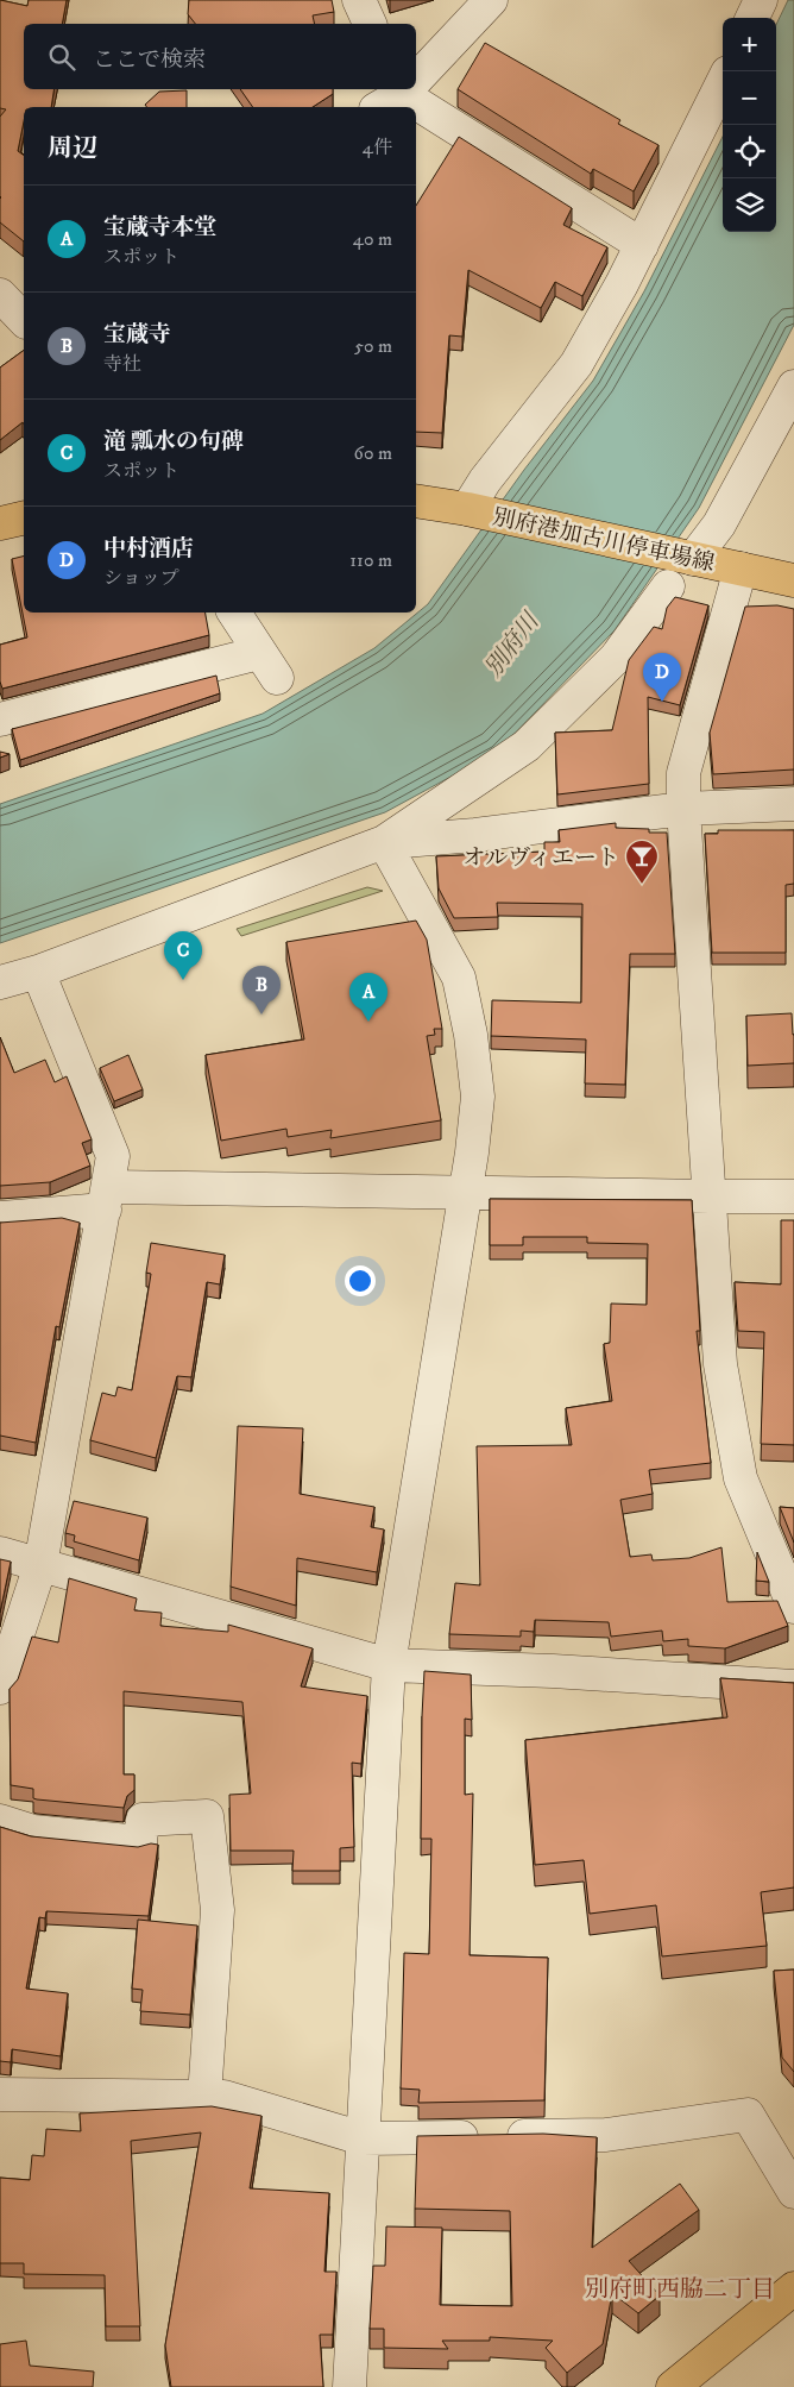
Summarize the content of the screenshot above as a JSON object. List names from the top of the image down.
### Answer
{
  "streets": {
    "main road": ["別府港加古川停車場線"]
  },
  "districts": ["別府町西脇二丁目"],
  "water": ["別府川"],
  "places": {
    "bar": ["オルヴィエート"]
  },
  "page": {
    "map_buttons": ["+", "−"],
    "search": "ここで検索",
    "heading": ["周辺", "4件"],
    "list": [
      {
        "mark": "A",
        "name": "宝蔵寺本堂",
        "note": "スポット",
        "value": "40 m"
      },
      {
        "mark": "B",
        "name": "宝蔵寺",
        "note": "寺社",
        "value": "50 m"
      },
      {
        "mark": "C",
        "name": "滝 瓢水の句碑",
        "note": "スポット",
        "value": "60 m"
      },
      {
        "mark": "D",
        "name": "中村酒店",
        "note": "ショップ",
        "value": "110 m"
      }
    ],
    "pins": [
      "D",
      "C",
      "B",
      "A"
    ]
  }
}
